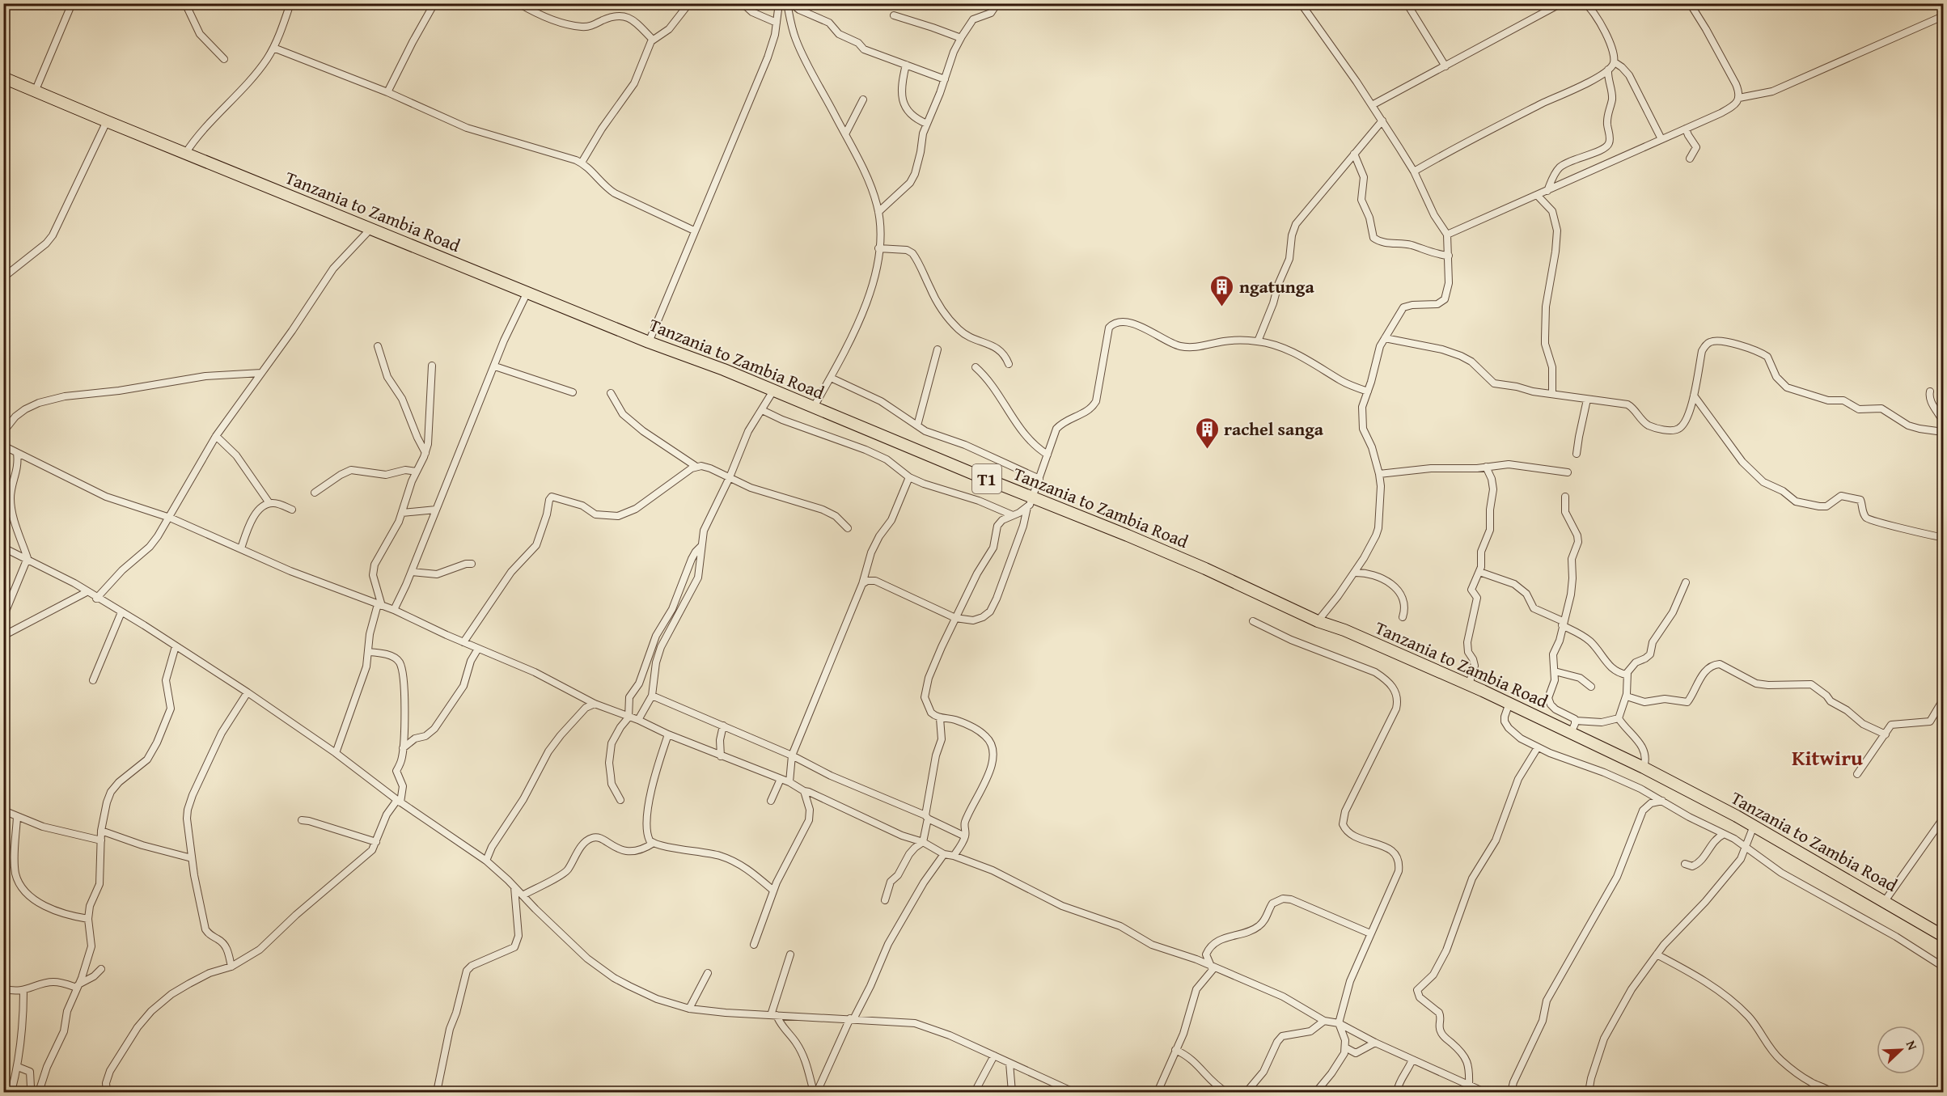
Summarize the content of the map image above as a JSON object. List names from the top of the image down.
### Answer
{
  "streets": {
    "highway": ["Tanzania to Zambia Road", "T1"]
  },
  "districts": ["Kitwiru"],
  "places": {
    "building": ["ngatunga", "rachel sanga"]
  },
  "north": "top right"
}
